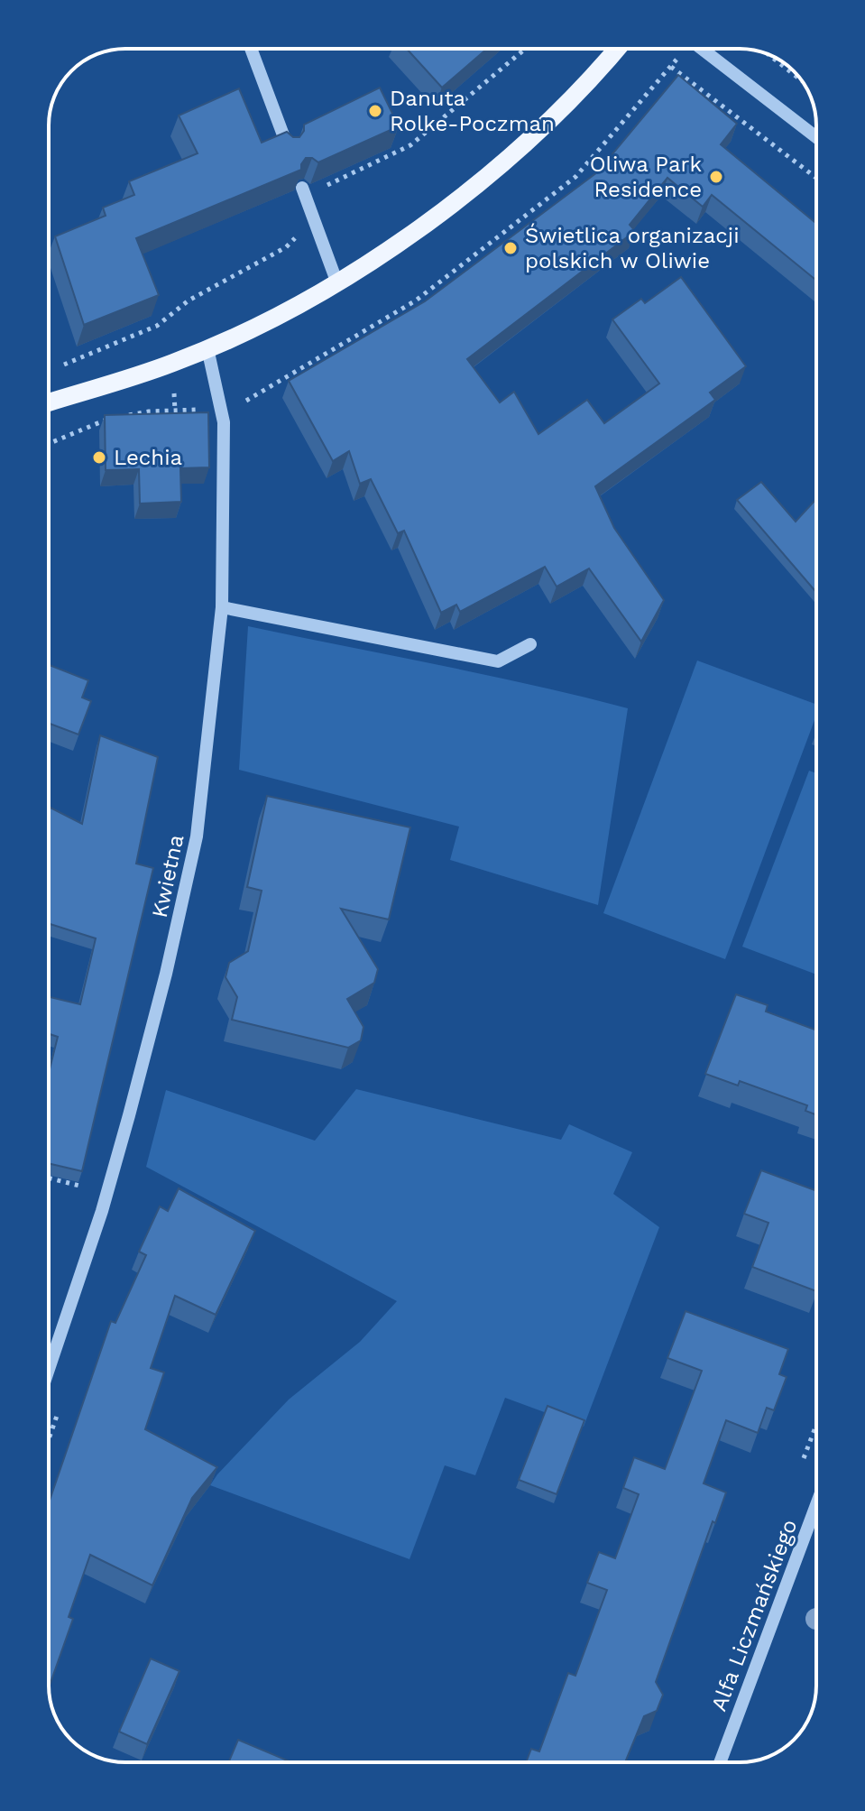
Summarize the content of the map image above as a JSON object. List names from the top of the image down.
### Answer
{
  "streets": {
    "street": ["Kwietna", "Alfa Liczmańskiego"]
  },
  "places": [
    "Danuta Rolke-Poczman",
    "Oliwa Park Residence",
    "Świetlica organizacji polskich w Oliwie",
    "Lechia"
  ]
}
